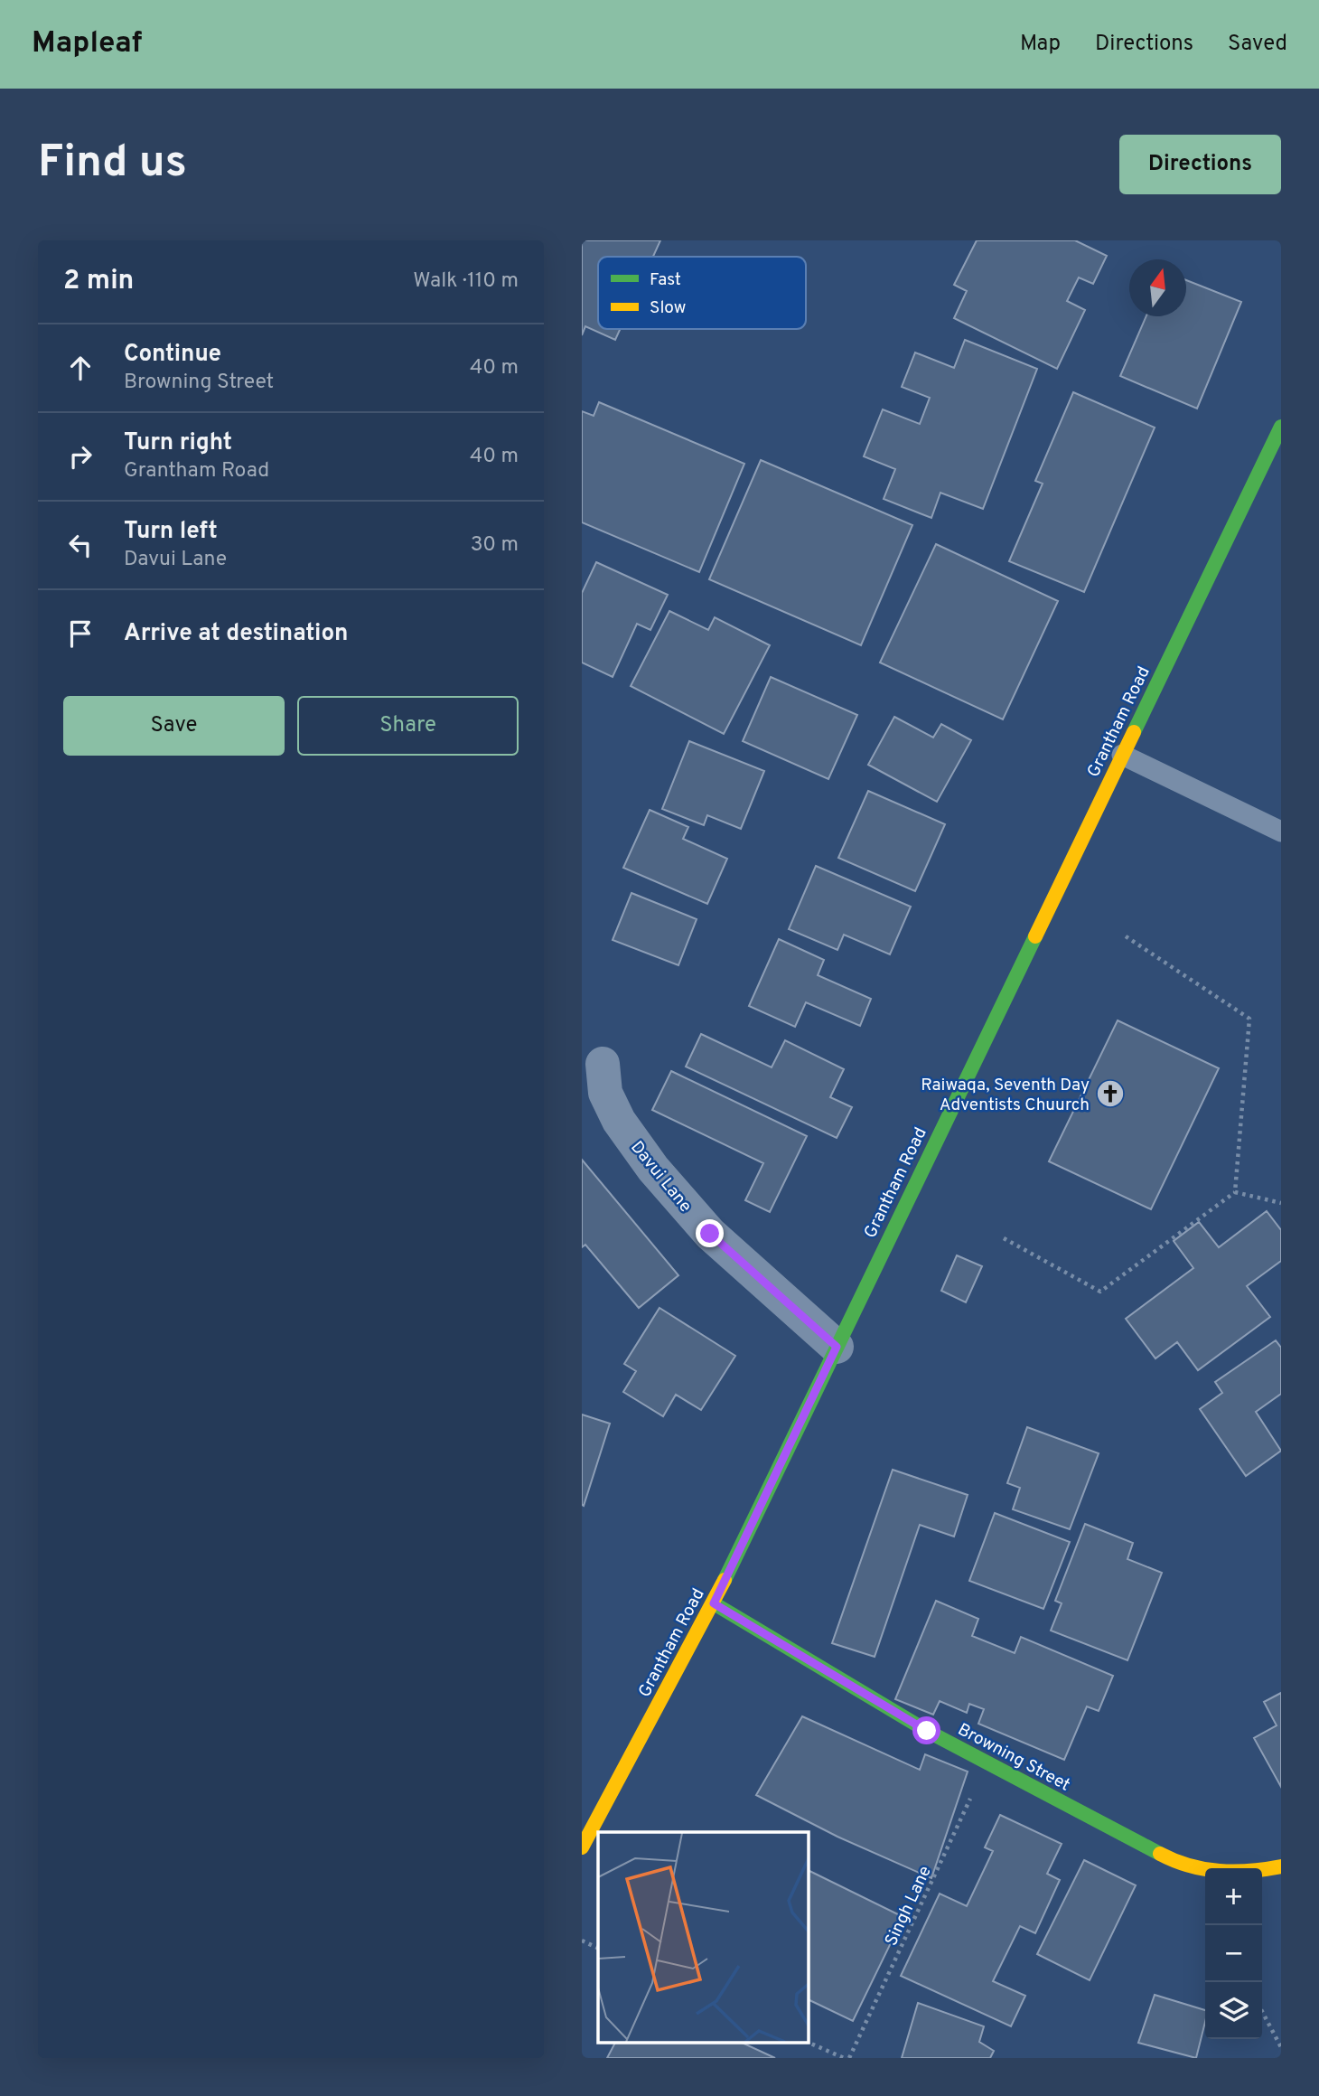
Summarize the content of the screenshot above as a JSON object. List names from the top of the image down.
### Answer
{
  "streets": {
    "main road": ["Grantham Road", "Browning Street"],
    "street": ["Davui Lane"],
    "path": ["Singh Lane"]
  },
  "crossings": [
    ["Grantham Road", "Davui Lane"],
    ["Grantham Road", "Browning Street"],
    ["Browning Street", "Singh Lane"]
  ],
  "places": {
    "church": ["Raiwaqa, Seventh Day Adventists Chuurch"]
  },
  "legend": ["Fast", "Slow"],
  "north": "top",
  "page": {
    "header": "Mapleaf",
    "nav": ["Map", "Directions", "Saved"],
    "buttons": [
      "Directions",
      ["Save", "Share"]
    ],
    "title": "Find us",
    "heading": ["2 min", "Walk · 110 m"],
    "list": [
      ["Continue", "Browning Street", "40 m"],
      ["Turn right", "Grantham Road", "40 m"],
      ["Turn left", "Davui Lane", "30 m"],
      "Arrive at destination"
    ],
    "map_buttons": ["+", "−"]
  }
}
